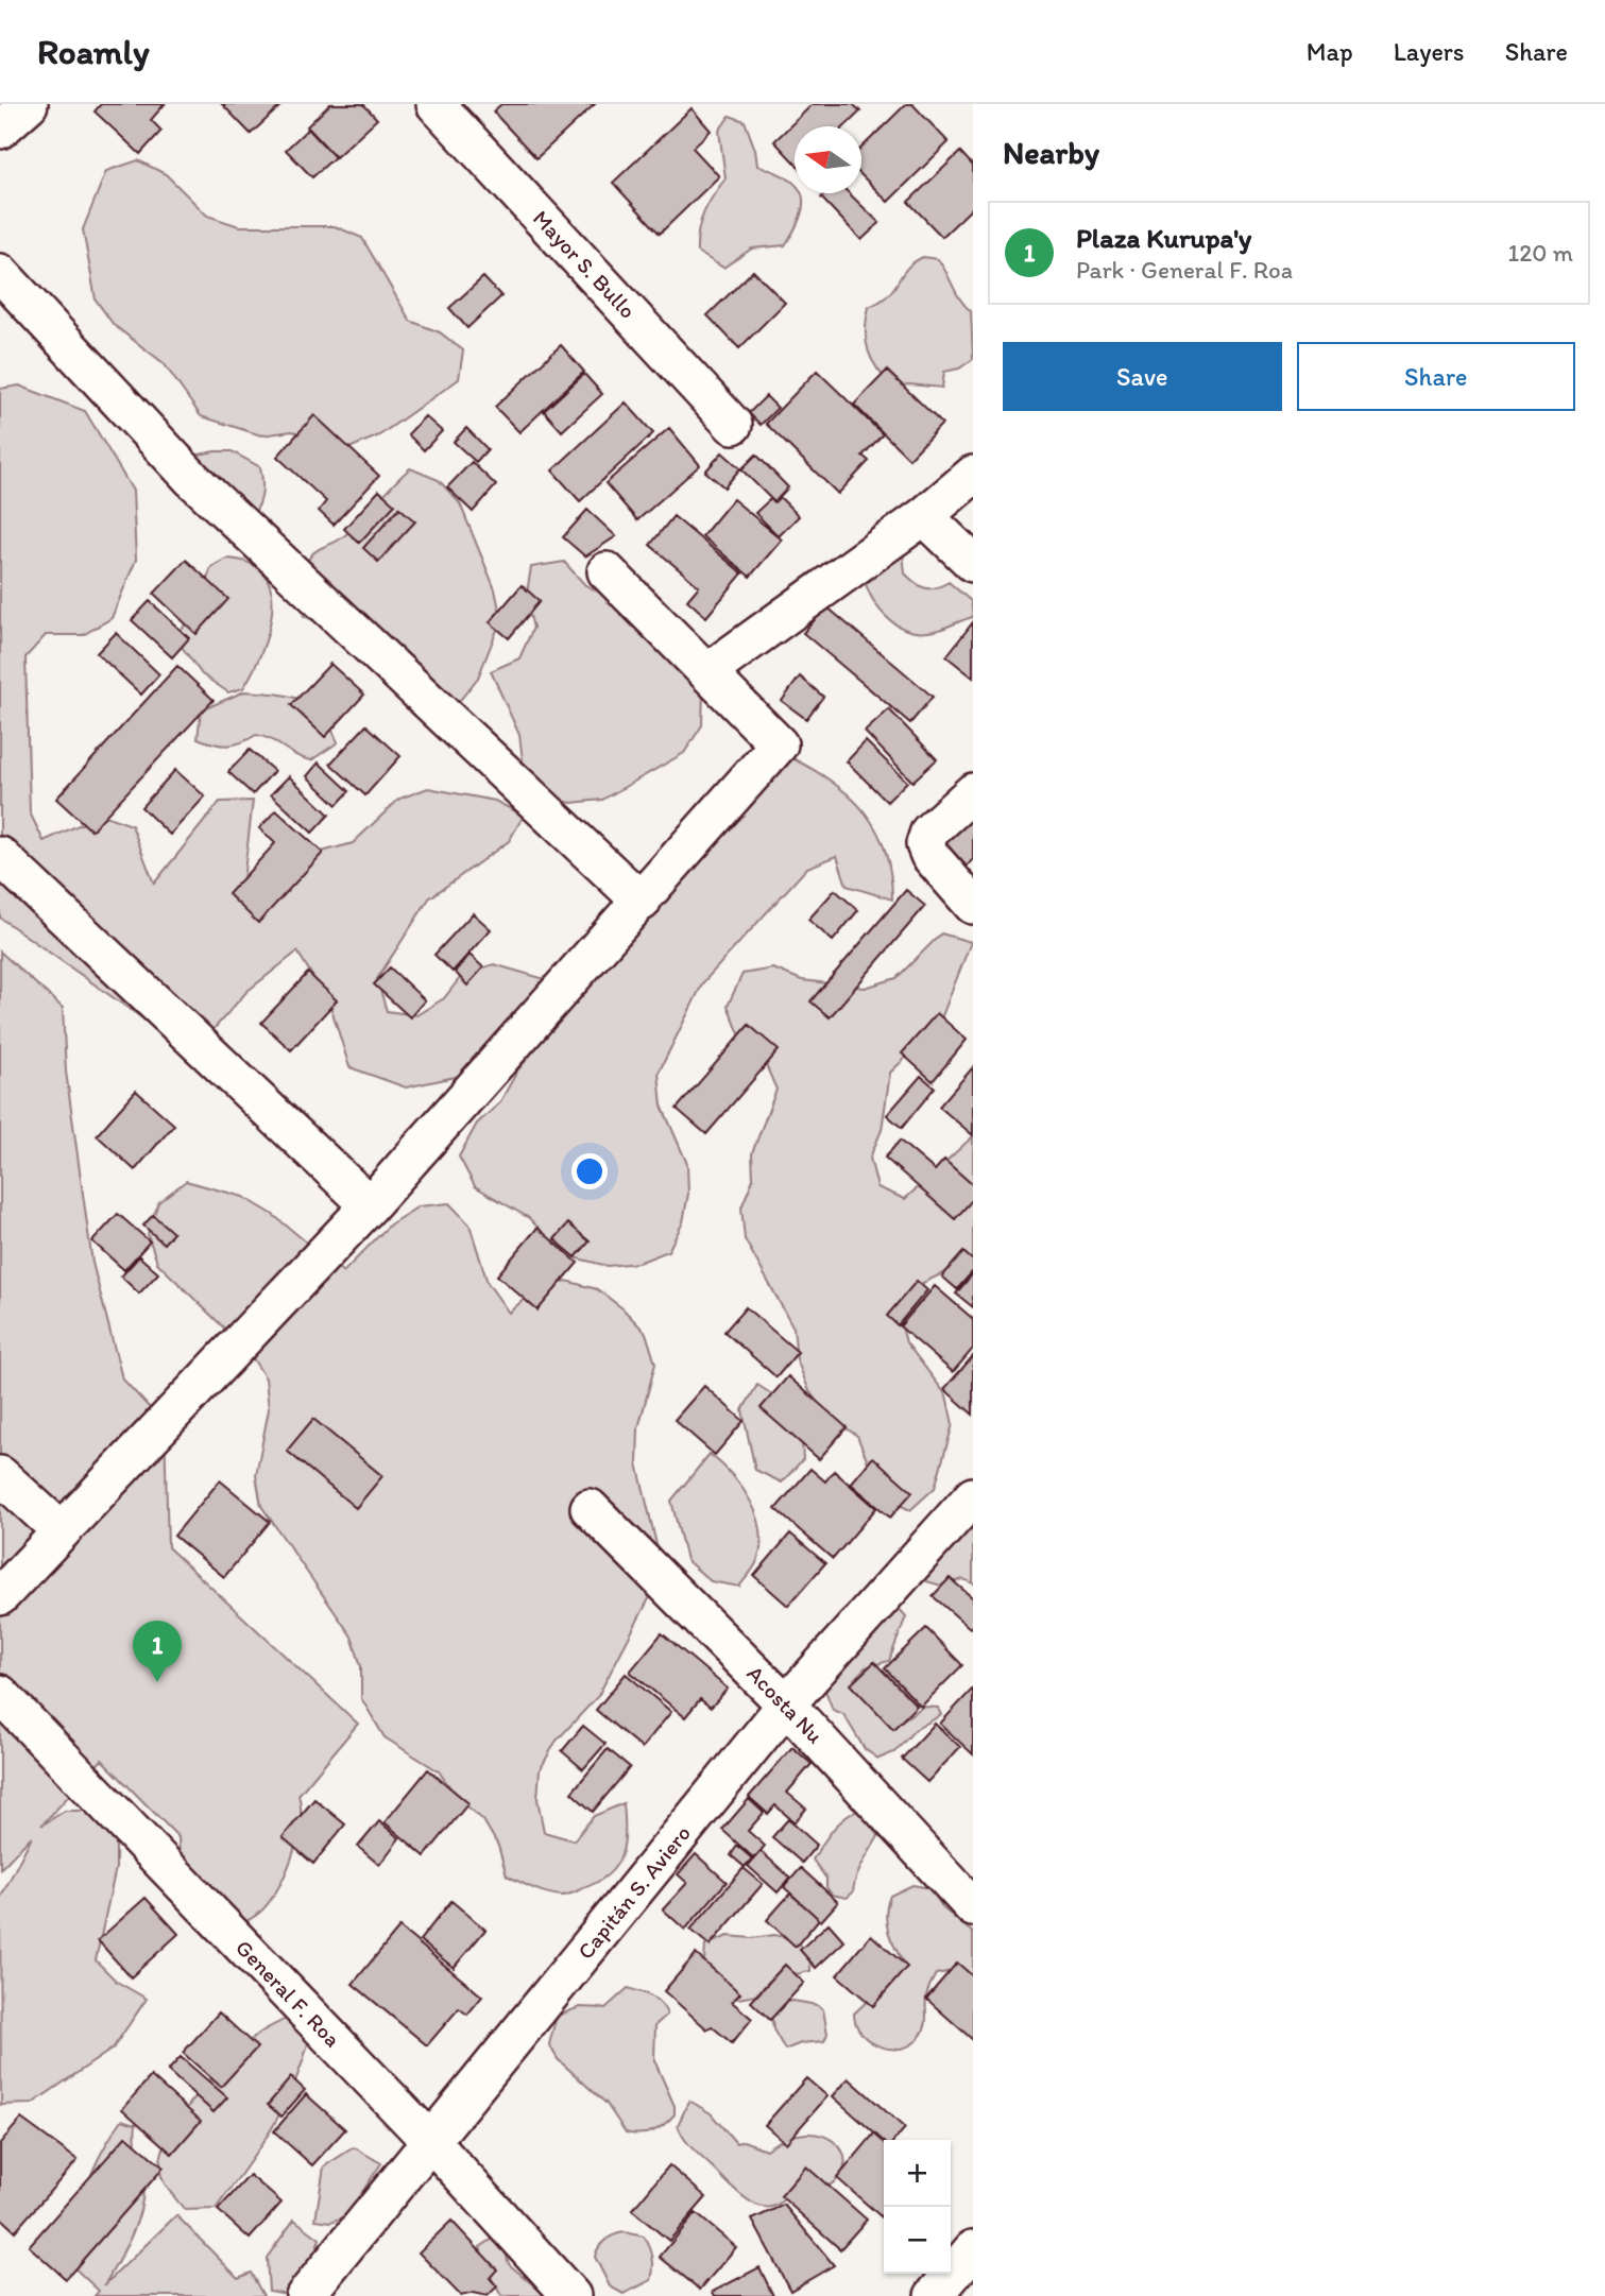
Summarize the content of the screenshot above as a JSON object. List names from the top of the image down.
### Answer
{
  "streets": {
    "street": [
      "Mayor S. Bullo",
      "Acosta Nu",
      "Capitán S. Aviero",
      "General F. Roa"
    ]
  },
  "crossings": [
    ["Acosta Nu", "Capitán S. Aviero"],
    ["Capitán S. Aviero", "General F. Roa"]
  ],
  "north": "left",
  "page": {
    "header": "Roamly",
    "nav": ["Map", "Layers", "Share"],
    "heading": "Nearby",
    "list": [
      {
        "mark": "1",
        "name": "Plaza Kurupa'y",
        "note": "Park · General F. Roa",
        "value": "120 m"
      }
    ],
    "buttons": ["Save", "Share"],
    "pins": "1",
    "map_buttons": ["+", "−"]
  }
}
